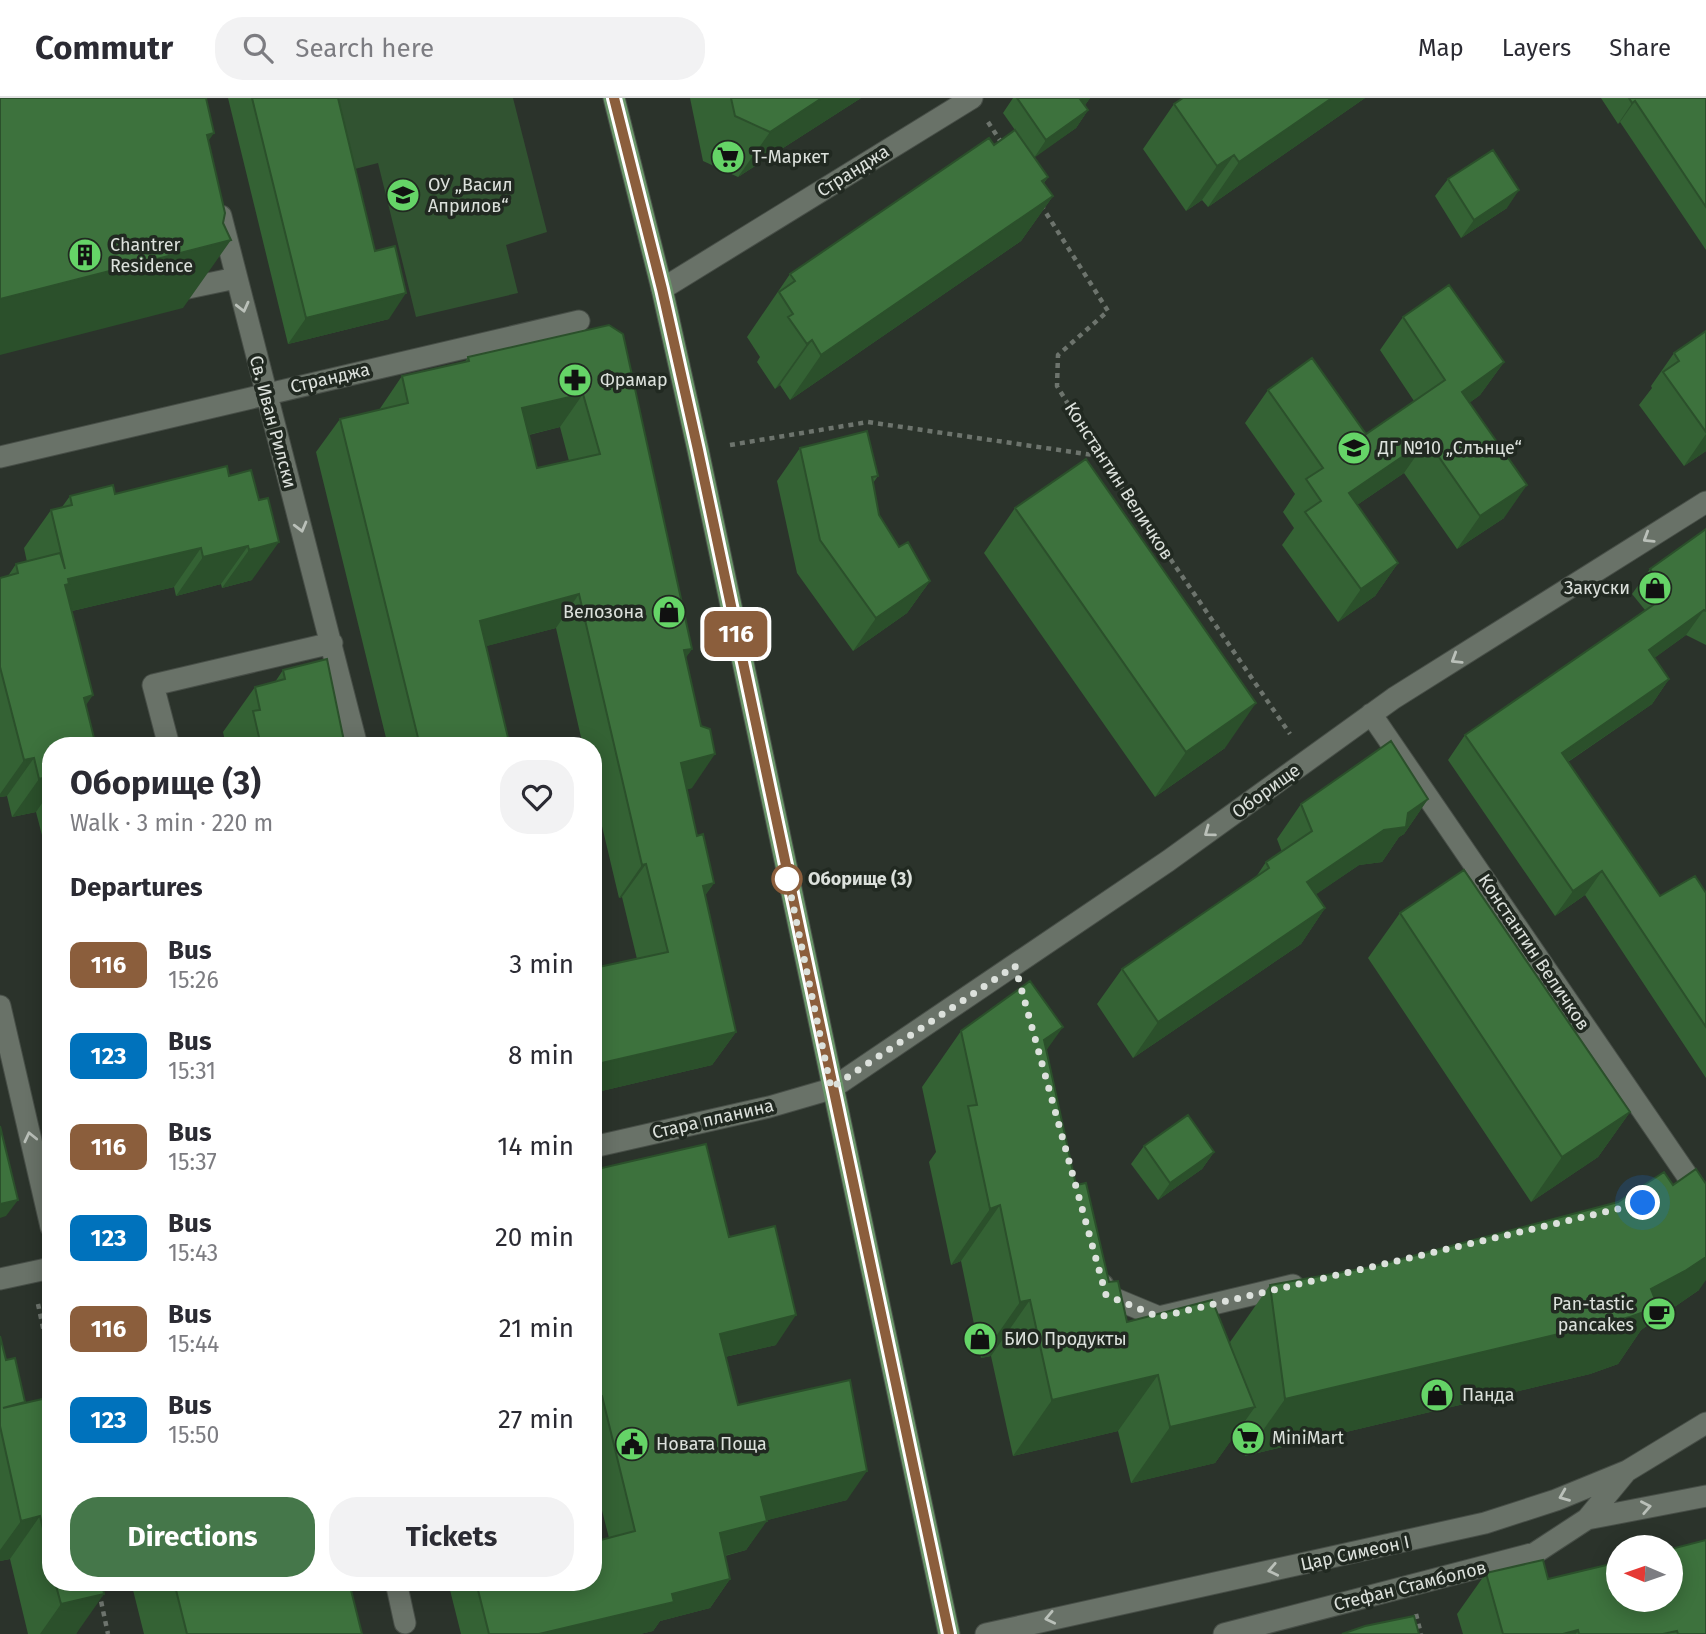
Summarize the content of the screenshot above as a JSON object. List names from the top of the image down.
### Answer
{
  "streets": {
    "street": [
      "Странджа",
      "Св. Иван Рилски",
      "Константин Величков",
      "Оборище",
      "Стара планина",
      "Цар Симеон I",
      "Стефан Стамболов"
    ]
  },
  "crossings": [
    ["Странджа", "Св. Иван Рилски"],
    ["Константин Величков", "Оборище"],
    ["Оборище", "Стара планина"],
    ["Цар Симеон I", "Стефан Стамболов"]
  ],
  "one_way": ["Св. Иван Рилски", "Оборище", "Цар Симеон I"],
  "places": {
    "supermarket": ["Т-Маркет", "MiniMart"],
    "school or university": ["ОУ „Васил Априлов“", "ДГ №10 „Слънце“"],
    "building": ["Chantrer Residence"],
    "pharmacy": ["Фрамар"],
    "shop": [
      "Закуски",
      "Велозона",
      "БИО Продукты",
      "Панда"
    ],
    "other": ["Оборище (3)"],
    "cafe": ["Pan-tastic pancakes"],
    "public building": ["Новата Поща"]
  },
  "lines": ["bus line 116"],
  "north": "left",
  "page": {
    "header": "Commutr",
    "search": "Search here",
    "nav": ["Map", "Layers", "Share"],
    "on_map": "116",
    "heading": [
      ["Оборище (3)", "Walk · 3 min · 220 m"],
      "Departures"
    ],
    "list": [
      {
        "mark": "116",
        "name": "Bus",
        "note": "15:26",
        "value": "3 min"
      },
      {
        "mark": "123",
        "name": "Bus",
        "note": "15:31",
        "value": "8 min"
      },
      {
        "mark": "116",
        "name": "Bus",
        "note": "15:37",
        "value": "14 min"
      },
      {
        "mark": "123",
        "name": "Bus",
        "note": "15:43",
        "value": "20 min"
      },
      {
        "mark": "116",
        "name": "Bus",
        "note": "15:44",
        "value": "21 min"
      },
      {
        "mark": "123",
        "name": "Bus",
        "note": "15:50",
        "value": "27 min"
      }
    ],
    "buttons": ["Directions", "Tickets"]
  }
}
